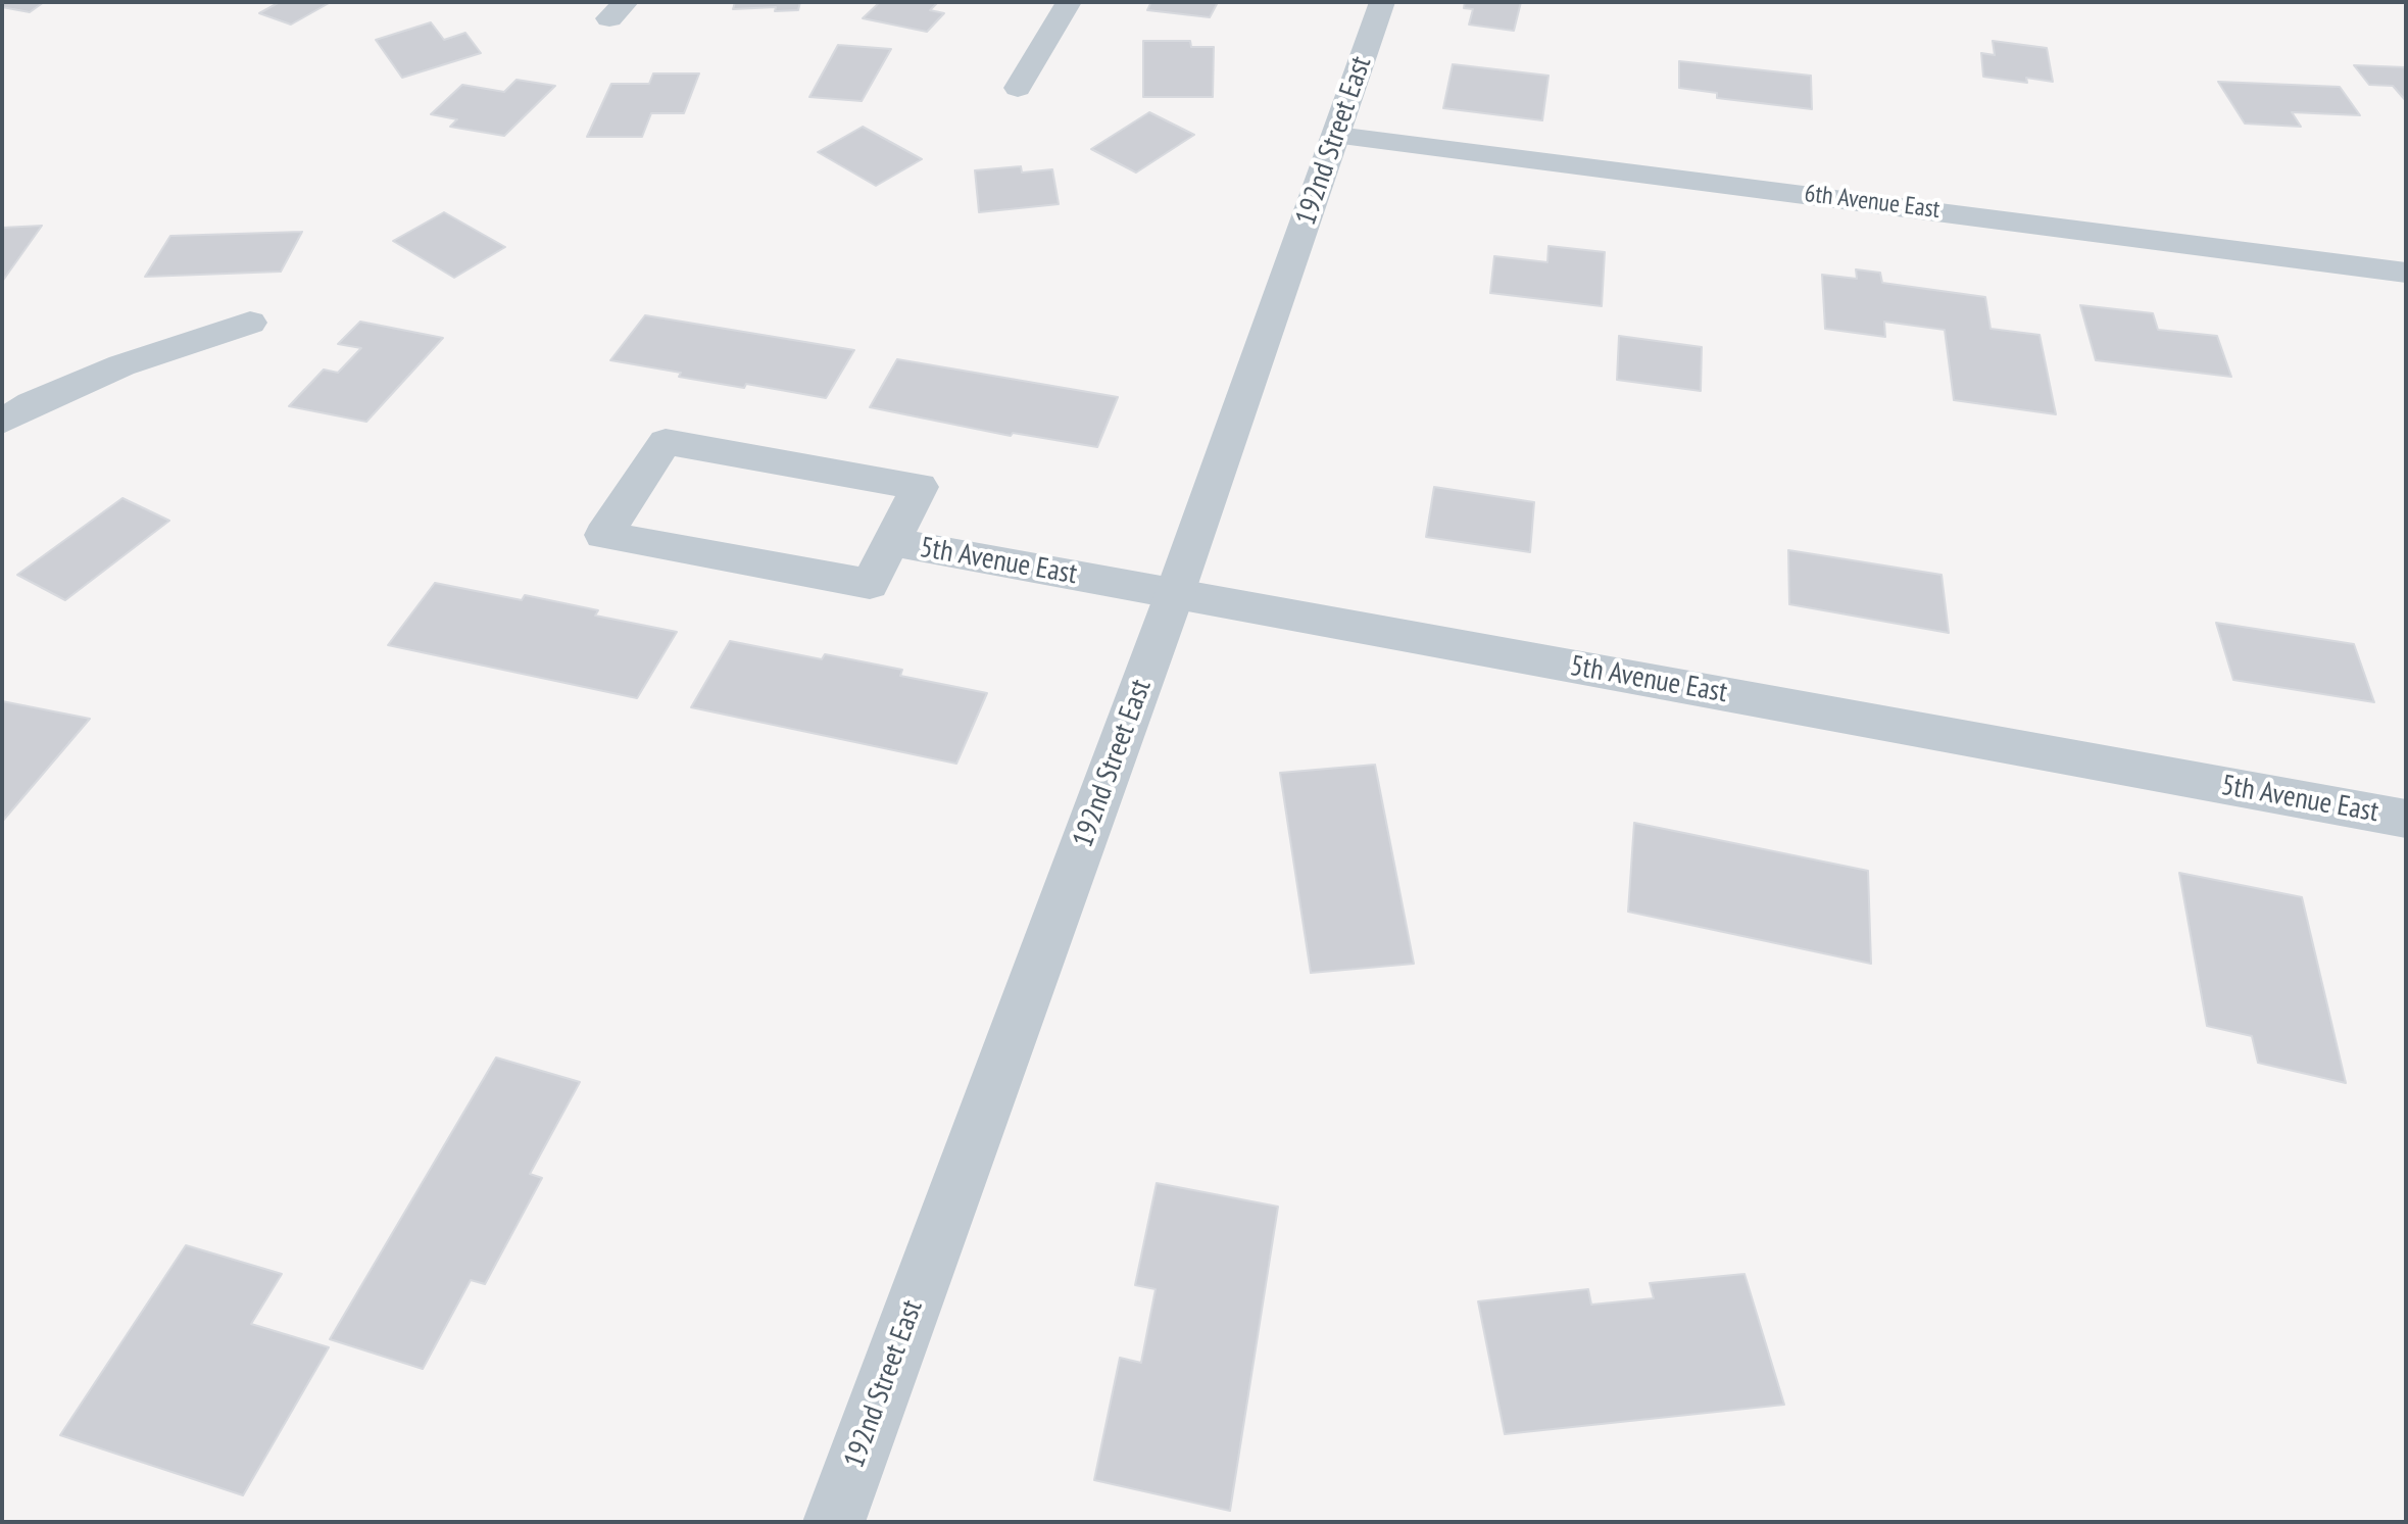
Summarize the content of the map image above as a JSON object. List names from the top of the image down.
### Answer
{
  "streets": {
    "street": ["192nd Street East", "6th Avenue East", "5th Avenue East"]
  },
  "crossings": [
    ["192nd Street East", "6th Avenue East"],
    ["192nd Street East", "5th Avenue East"]
  ]
}
